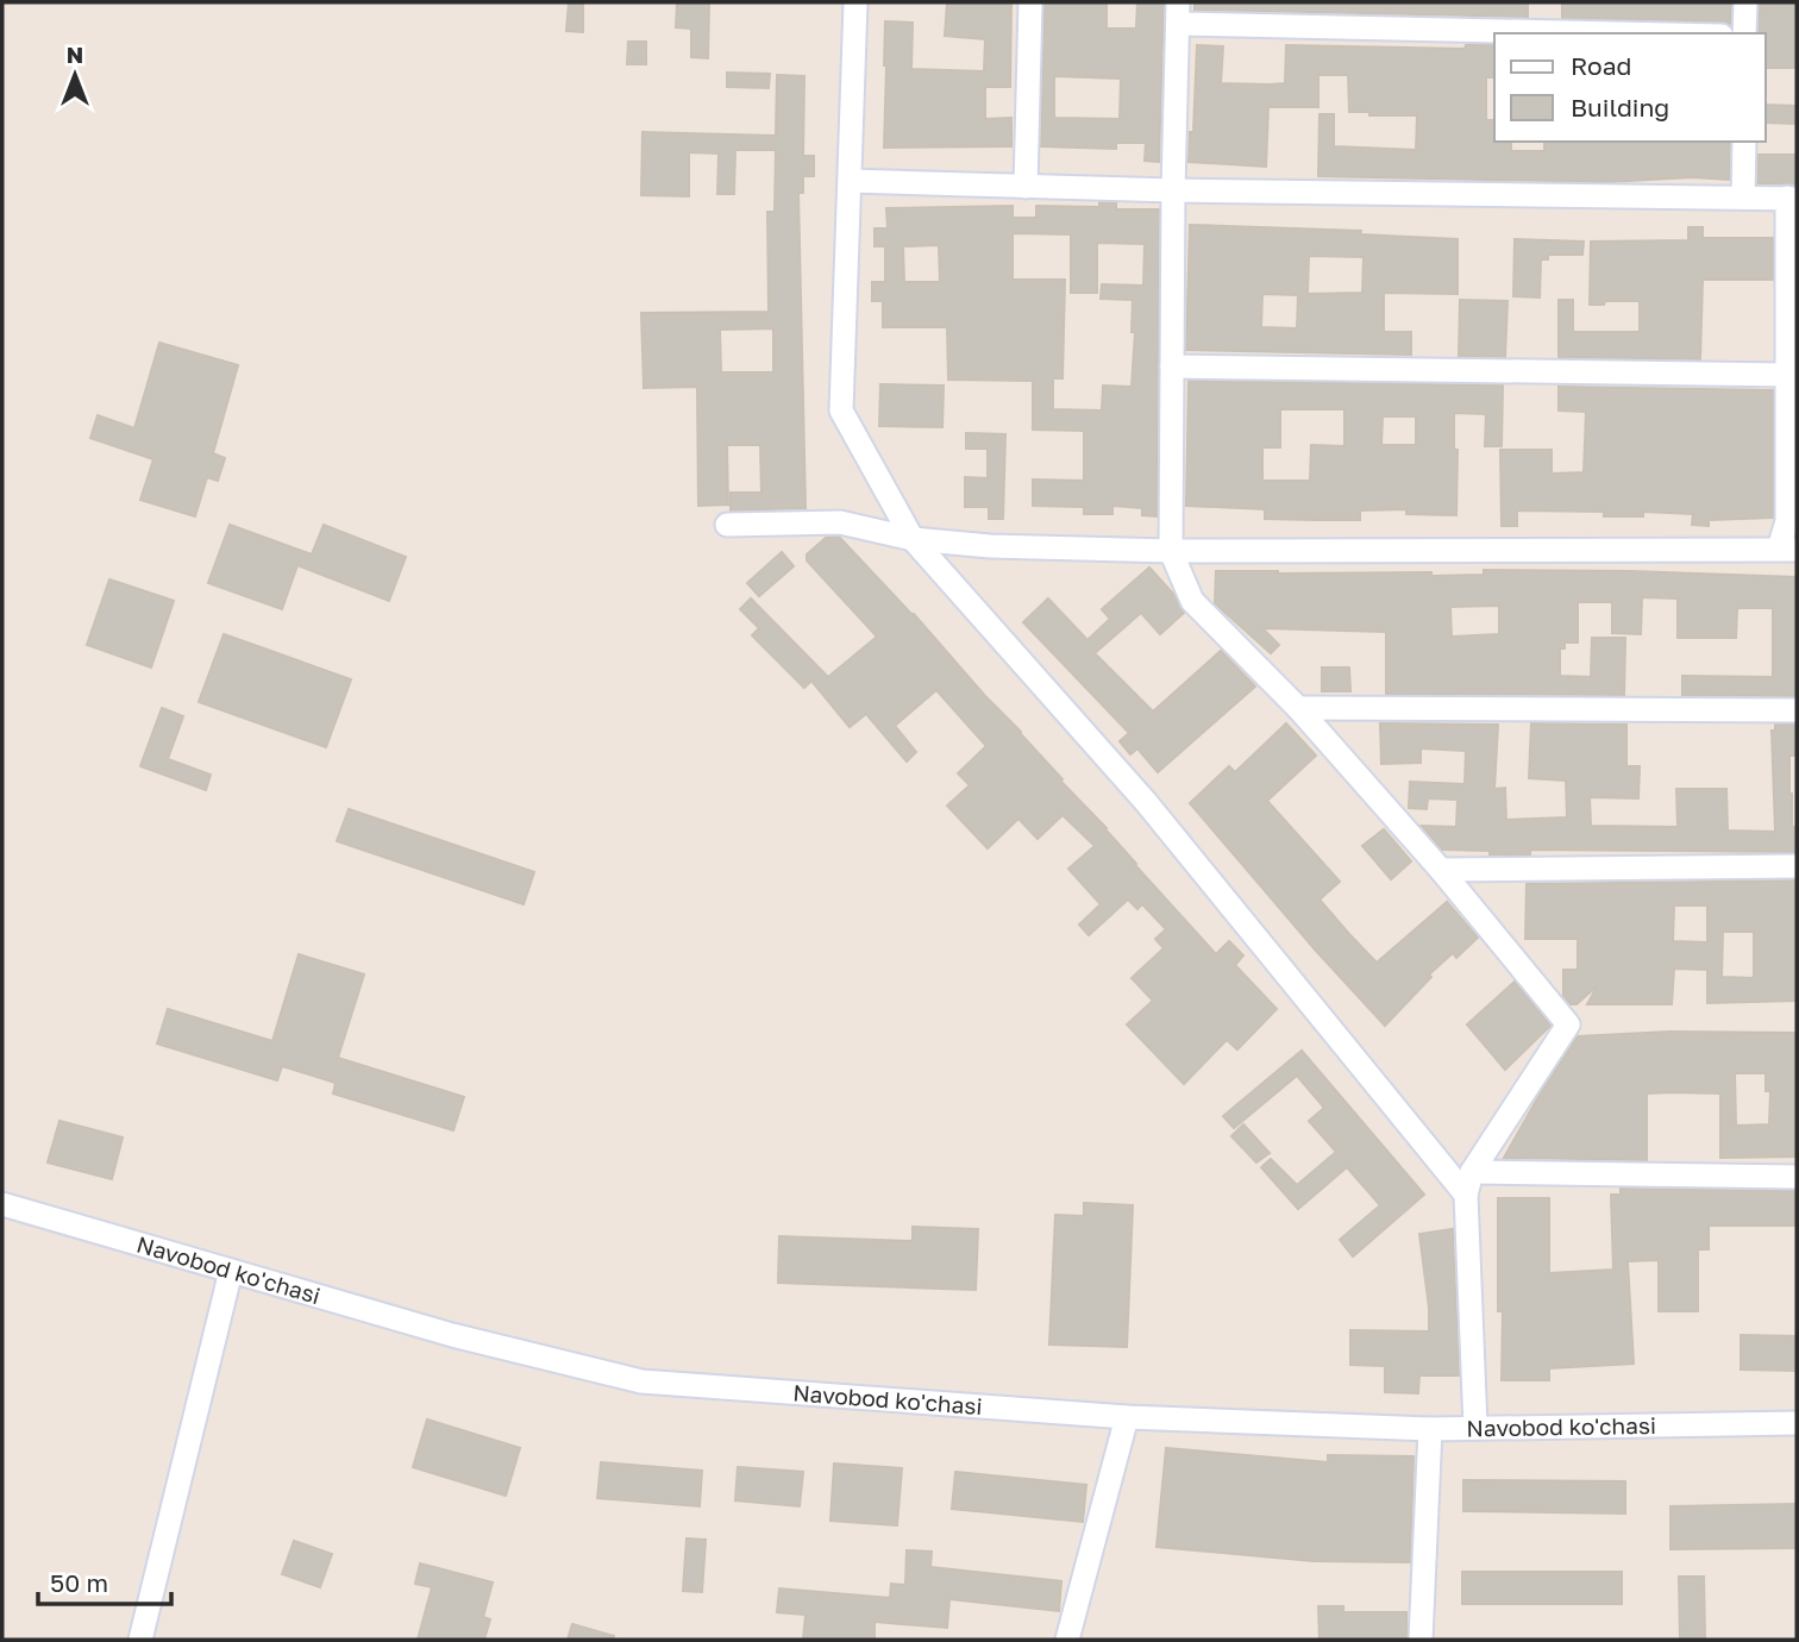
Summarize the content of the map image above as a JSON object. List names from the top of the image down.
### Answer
{
  "streets": {
    "street": ["Navobod ko'chasi"]
  },
  "legend": ["Road", "Building"],
  "scale_bar": "50 m",
  "north": "top"
}
